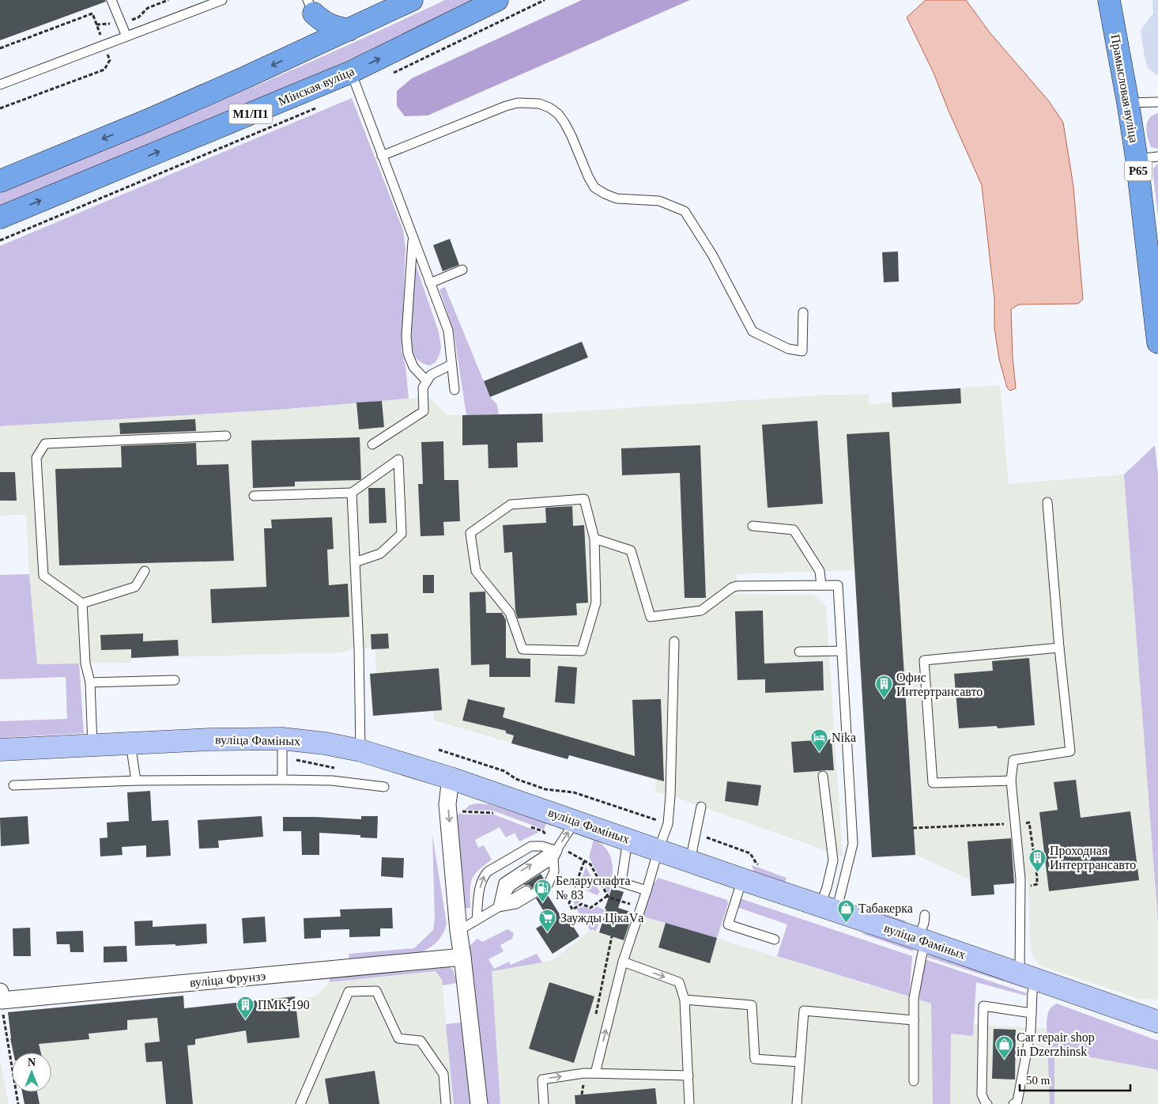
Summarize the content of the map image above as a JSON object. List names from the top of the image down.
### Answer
{
  "streets": {
    "main road": [
      "Мінская вуліца",
      "Прамысловая вуліца",
      "М1/П1",
      "Р65",
      "вуліца Фаміных"
    ],
    "street": ["вуліца Фрунзэ"]
  },
  "places": {
    "building": ["Офис Интертрансавто", "Проходная Интертрансавто", "ПМК-190"],
    "hotel": ["Nika"],
    "fuel station": ["Беларуснафта № 83"],
    "shop": ["Табакерка", "Car repair shop in Dzerzhinsk"],
    "supermarket": ["Заужды ЦікаVа"]
  },
  "scale_bar": "50 m",
  "north": "top"
}
